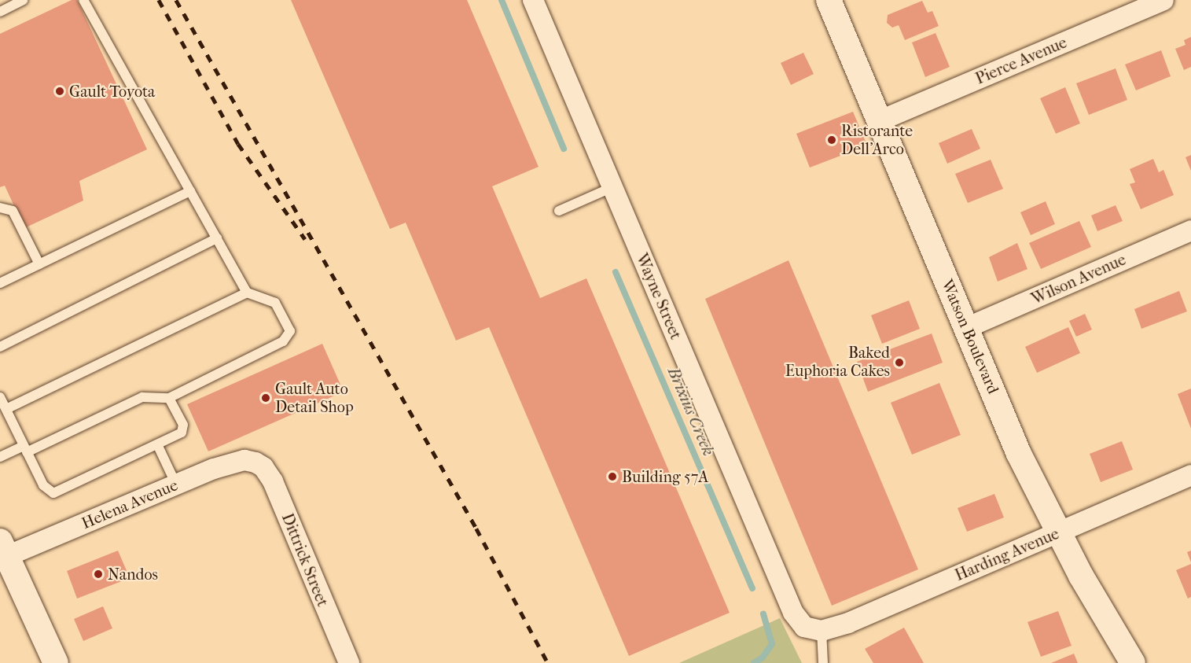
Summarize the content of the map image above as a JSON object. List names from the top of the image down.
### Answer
{
  "streets": {
    "street": [
      "Pierce Avenue",
      "Wilson Avenue",
      "Wayne Street",
      "Watson Boulevard",
      "Helena Avenue",
      "Harding Avenue",
      "Dittrick Street"
    ]
  },
  "crossings": [
    ["Pierce Avenue", "Watson Boulevard"],
    ["Wilson Avenue", "Watson Boulevard"],
    ["Wayne Street", "Harding Avenue"],
    ["Watson Boulevard", "Harding Avenue"],
    ["Helena Avenue", "Dittrick Street"]
  ],
  "water": ["Brixius Creek"],
  "places": [
    "Gault Toyota",
    "Ristorante Dell’Arco",
    "Baked Euphoria Cakes",
    "Gault Auto Detail Shop",
    "Building 57A",
    "Nandos"
  ]
}
